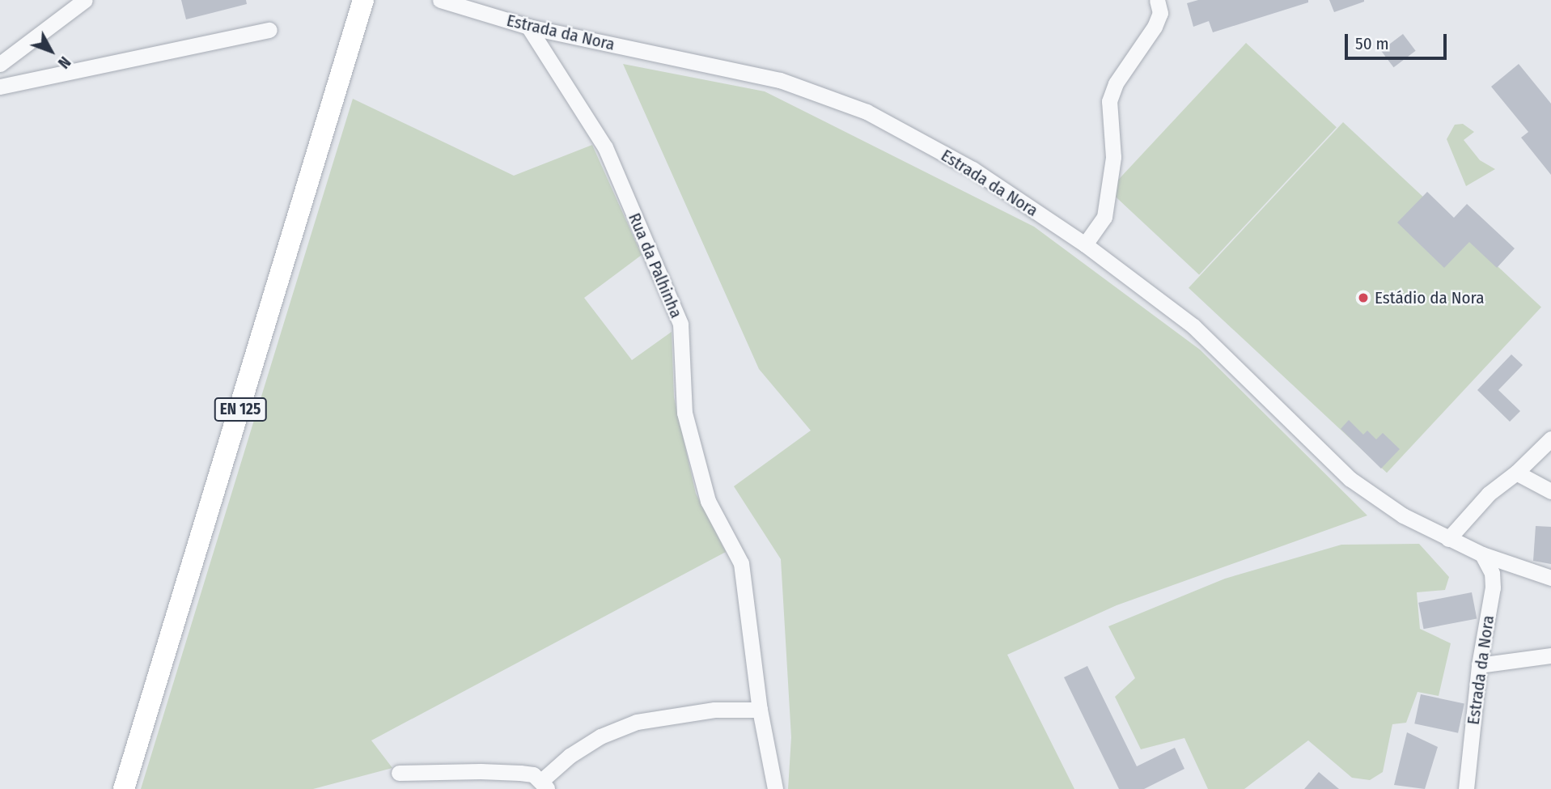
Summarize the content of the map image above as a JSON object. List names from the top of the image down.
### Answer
{
  "streets": {
    "main road": ["EN 125"],
    "street": ["Estrada da Nora", "Rua da Palhinha"]
  },
  "crossings": [
    ["Estrada da Nora", "Rua da Palhinha"]
  ],
  "places": ["Estádio da Nora"],
  "scale_bar": "50 m",
  "north": "bottom right"
}
